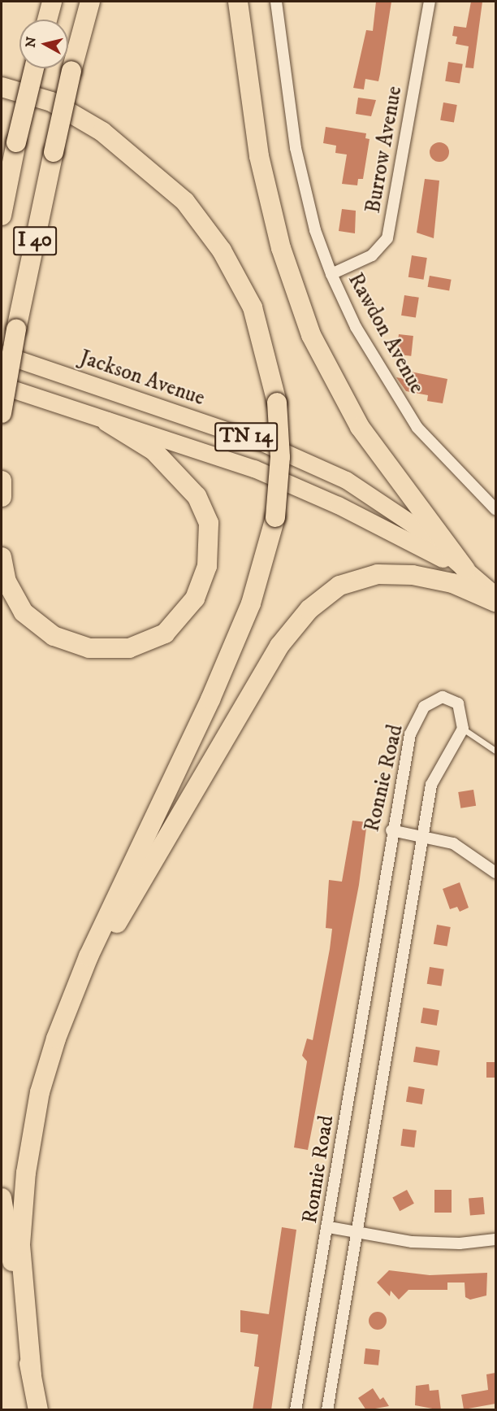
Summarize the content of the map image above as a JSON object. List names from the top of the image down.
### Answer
{
  "streets": {
    "highway": ["I 40"],
    "main road": ["Jackson Avenue", "TN 14"],
    "street": ["Burrow Avenue", "Rawdon Avenue", "Ronnie Road"]
  },
  "crossings": [
    ["Burrow Avenue", "Rawdon Avenue"]
  ],
  "north": "left"
}
